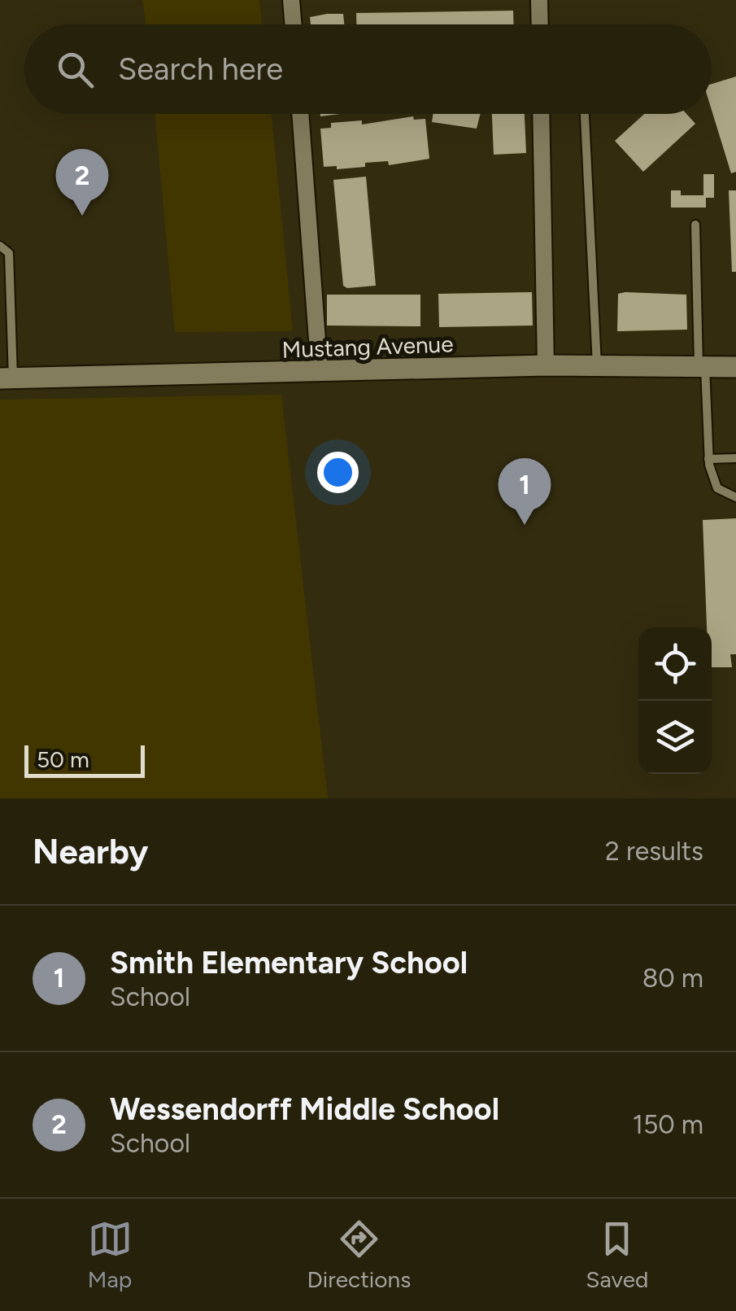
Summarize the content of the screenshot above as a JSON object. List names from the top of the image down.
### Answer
{
  "streets": {
    "street": ["Mustang Avenue"]
  },
  "scale_bar": "50 m",
  "page": {
    "search": "Search here",
    "pins": ["2", "1"],
    "scale": "50 m",
    "heading": ["Nearby", "2 results"],
    "list": [
      {
        "mark": "1",
        "name": "Smith Elementary School",
        "note": "School",
        "value": "80 m"
      },
      {
        "mark": "2",
        "name": "Wessendorff Middle School",
        "note": "School",
        "value": "150 m"
      }
    ],
    "nav": ["Map", "Directions", "Saved"]
  }
}
